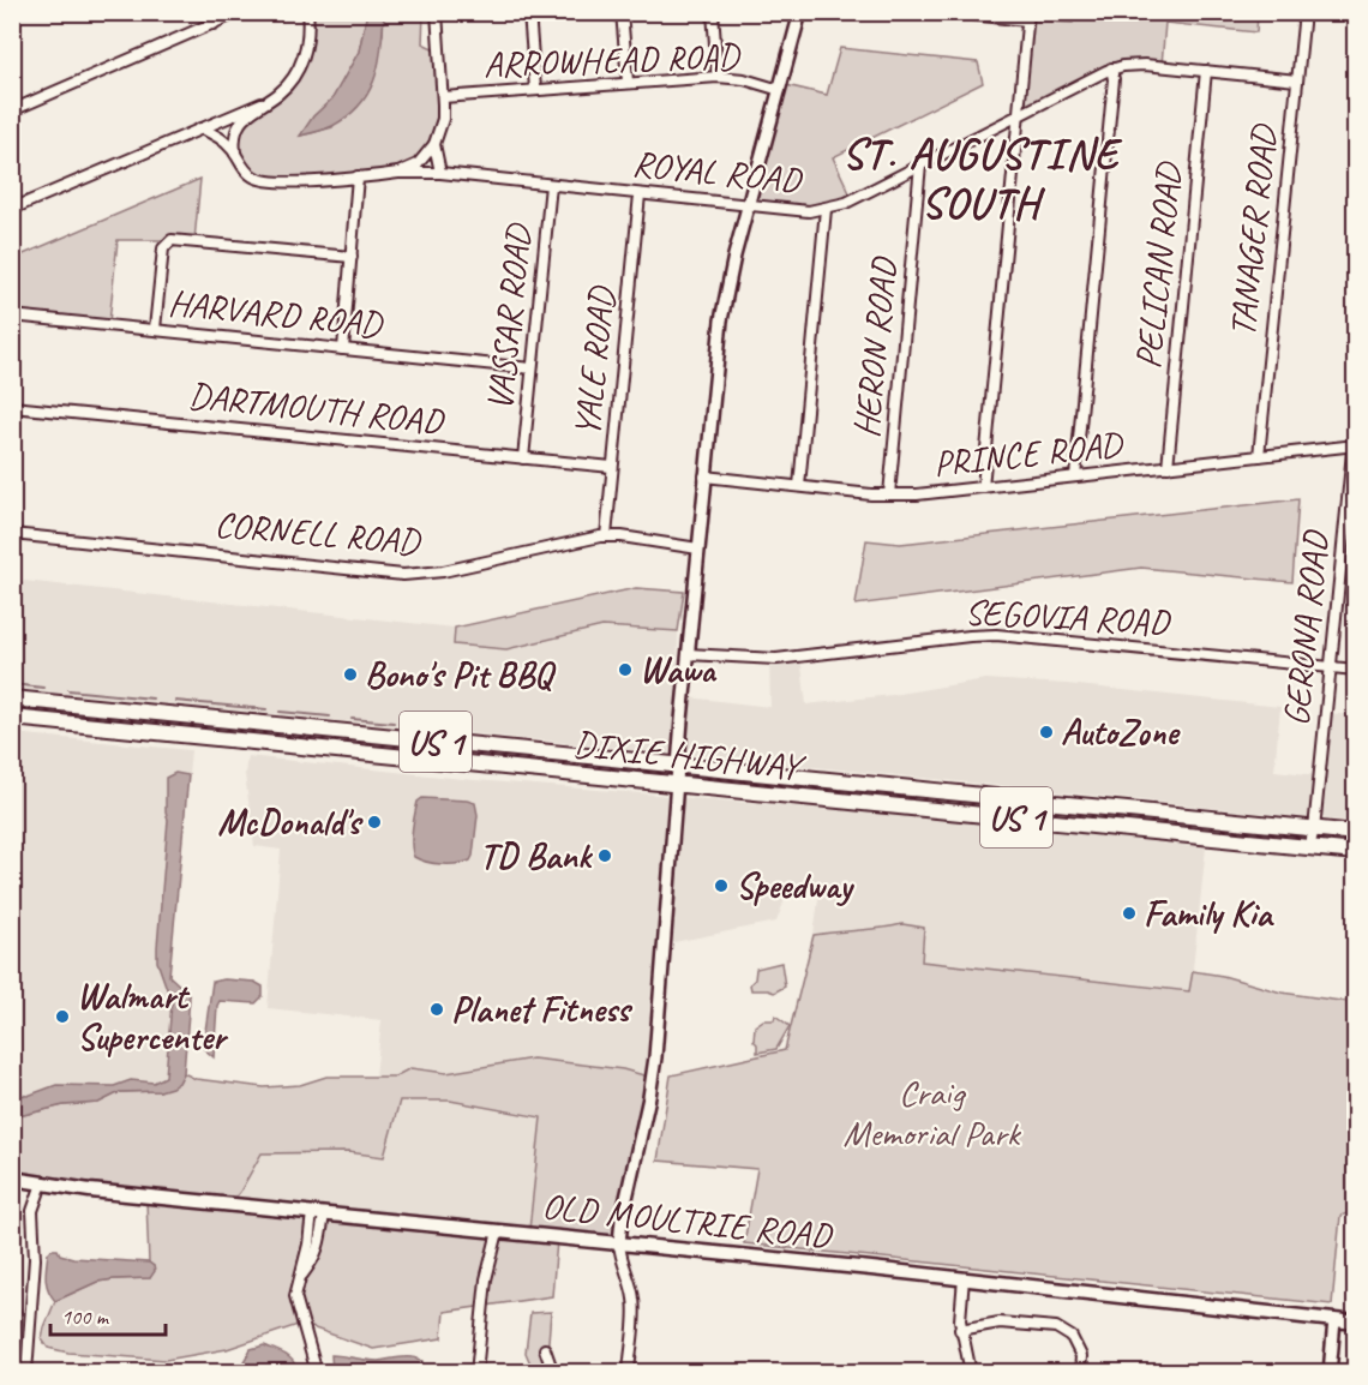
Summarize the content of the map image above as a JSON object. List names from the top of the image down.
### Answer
{
  "streets": {
    "main road": ["US 1", "DIXIE HIGHWAY", "OLD MOULTRIE ROAD"],
    "street": [
      "ARROWHEAD ROAD",
      "ROYAL ROAD",
      "TANAGER ROAD",
      "PELICAN ROAD",
      "HARVARD ROAD",
      "VASSAR ROAD",
      "HERON ROAD",
      "YALE ROAD",
      "DARTMOUTH ROAD",
      "PRINCE ROAD",
      "CORNELL ROAD",
      "SEGOVIA ROAD",
      "GERONA ROAD"
    ]
  },
  "crossings": [
    ["ROYAL ROAD", "TANAGER ROAD"],
    ["ROYAL ROAD", "PELICAN ROAD"],
    ["ROYAL ROAD", "VASSAR ROAD"],
    ["ROYAL ROAD", "HERON ROAD"],
    ["ROYAL ROAD", "YALE ROAD"],
    ["TANAGER ROAD", "PRINCE ROAD"],
    ["PELICAN ROAD", "PRINCE ROAD"],
    ["HARVARD ROAD", "VASSAR ROAD"],
    ["VASSAR ROAD", "DARTMOUTH ROAD"],
    ["HERON ROAD", "PRINCE ROAD"],
    ["YALE ROAD", "DARTMOUTH ROAD"],
    ["YALE ROAD", "CORNELL ROAD"],
    ["PRINCE ROAD", "GERONA ROAD"],
    ["SEGOVIA ROAD", "GERONA ROAD"],
    ["GERONA ROAD", "US 1"],
    ["GERONA ROAD", "DIXIE HIGHWAY"],
    ["US 1", "DIXIE HIGHWAY"]
  ],
  "districts": ["ST. AUGUSTINE SOUTH"],
  "parks": ["Craig Memorial Park"],
  "places": [
    "Wawa",
    "Bono's Pit BBQ",
    "AutoZone",
    "McDonald's",
    "TD Bank",
    "Speedway",
    "Family Kia",
    "Planet Fitness",
    "Walmart Supercenter"
  ],
  "scale_bar": "100 m"
}
